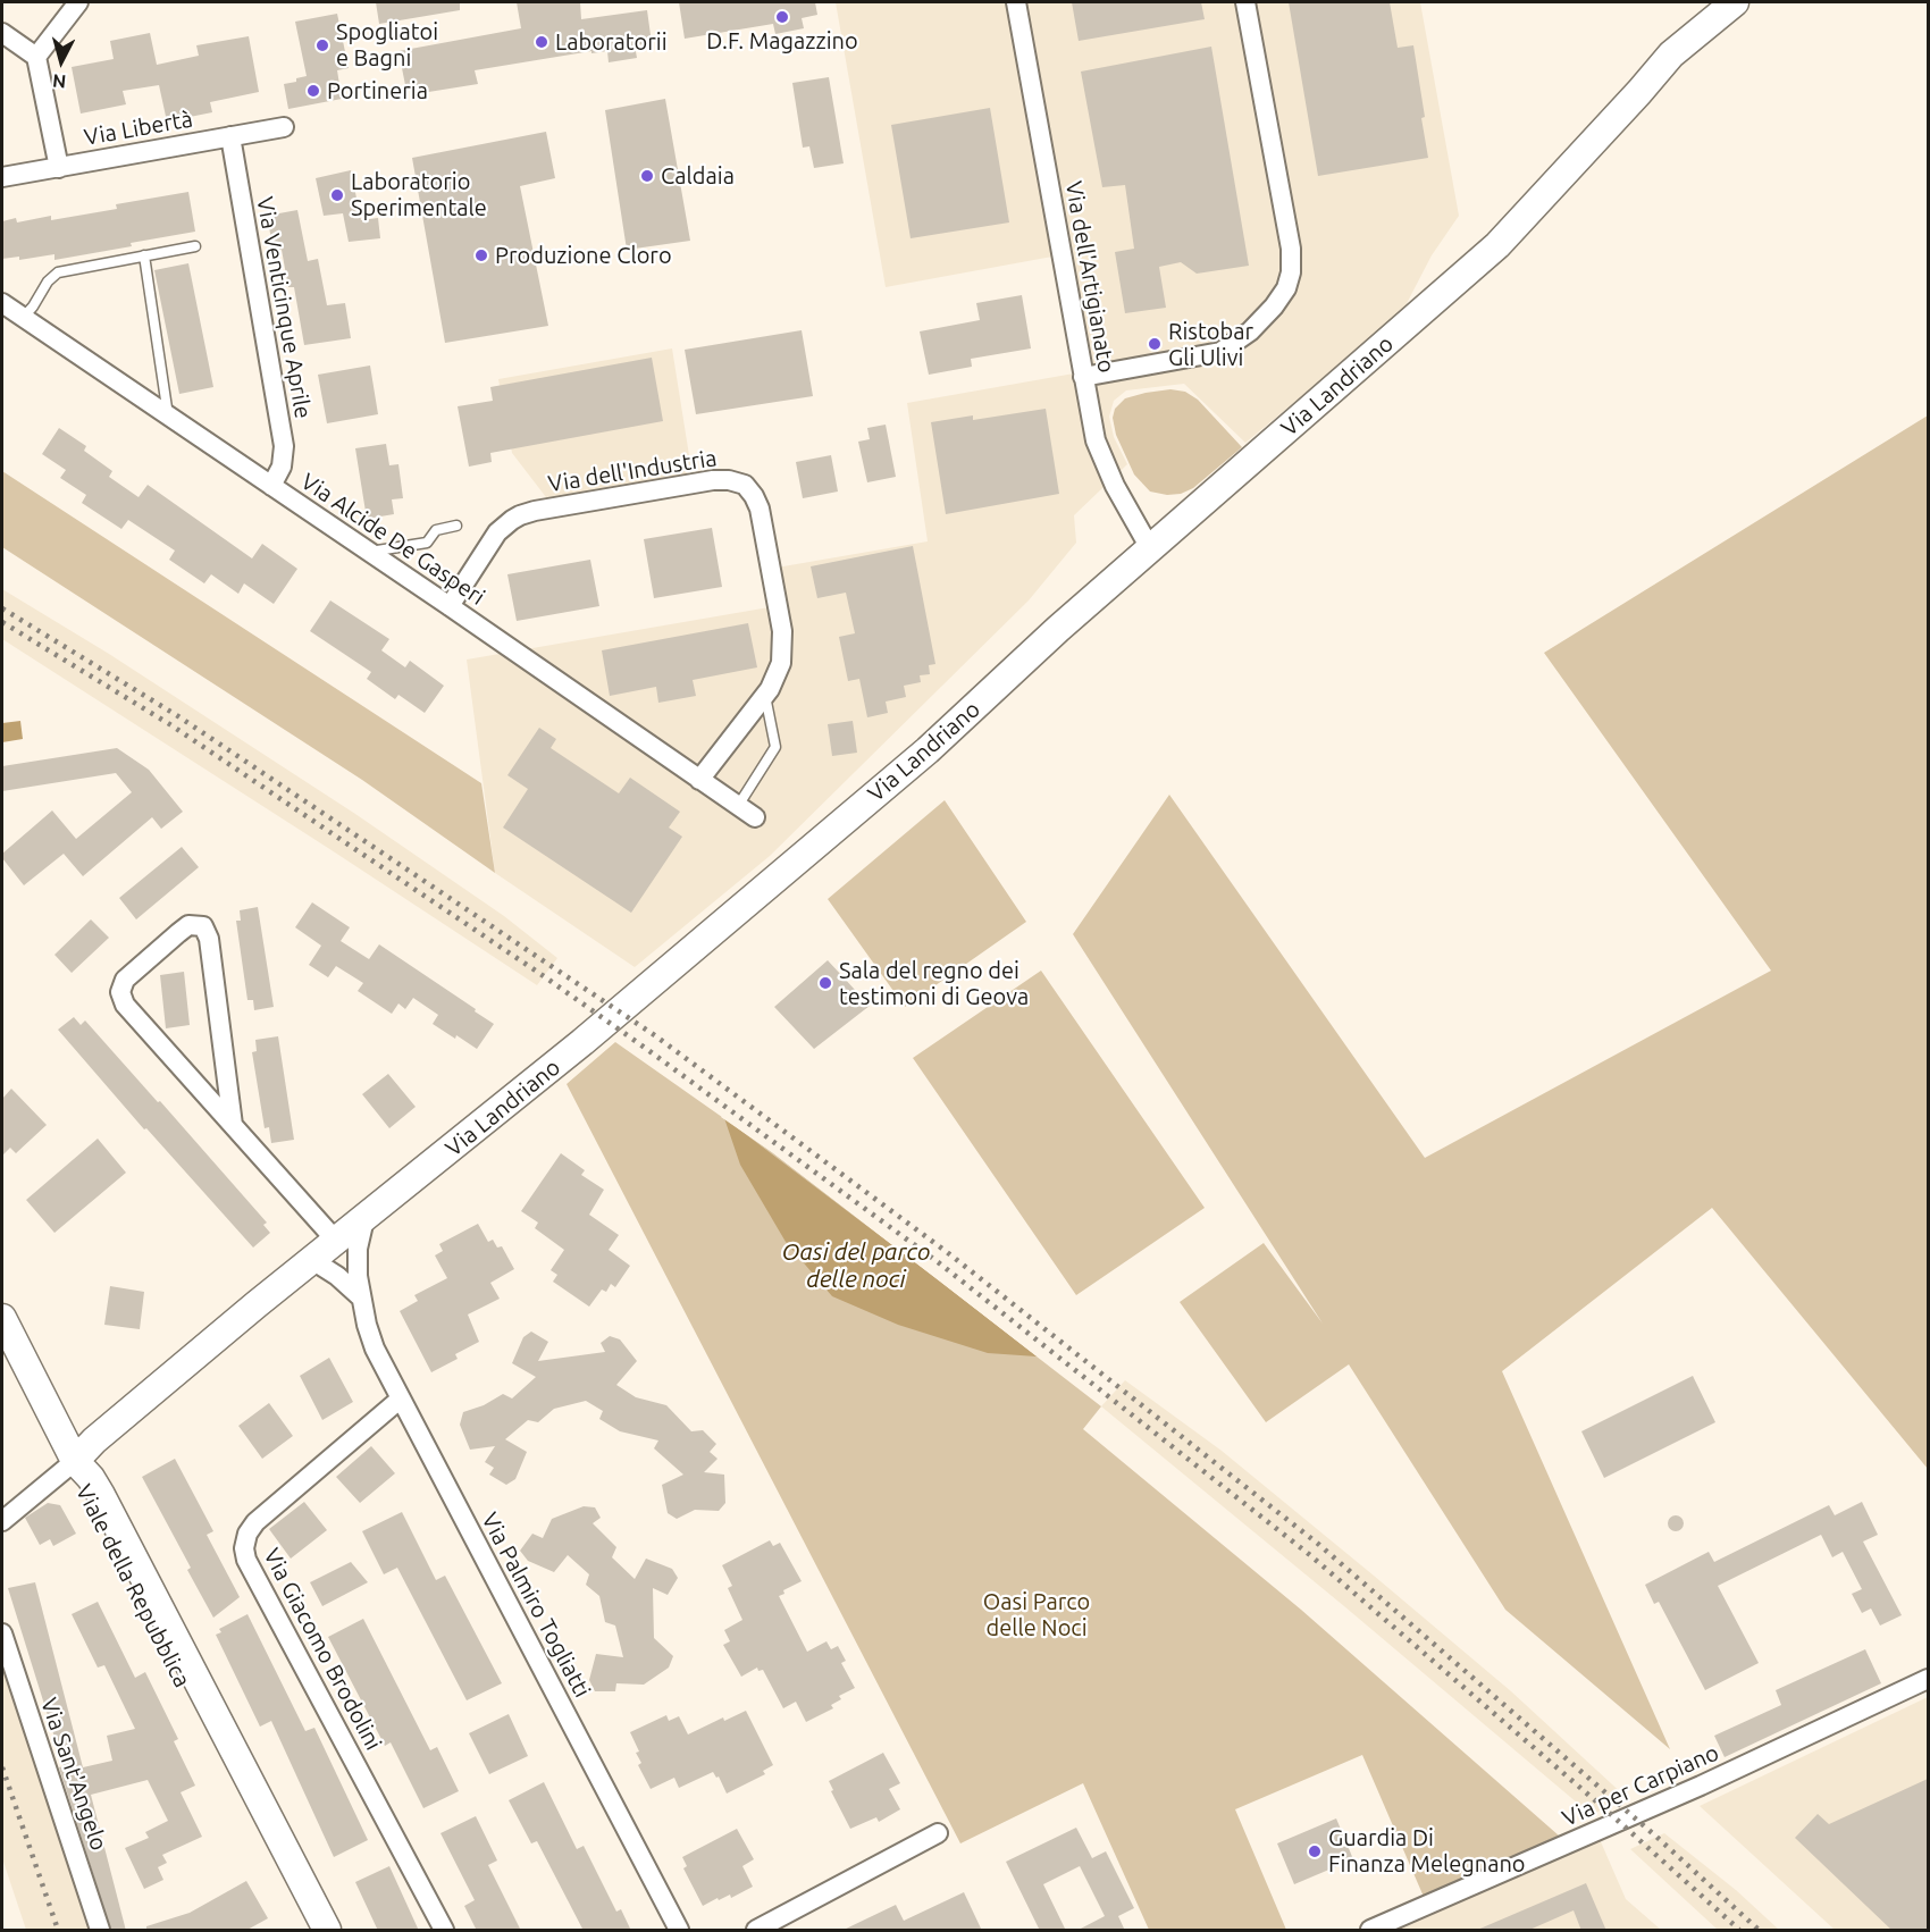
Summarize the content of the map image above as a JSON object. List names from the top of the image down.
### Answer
{
  "streets": {
    "street": [
      "Via Libertà",
      "Via dell'Artigianato",
      "Via Venticinque Aprile",
      "Via Landriano",
      "Via dell'Industria",
      "Via Alcide De Gasperi",
      "Viale della Repubblica",
      "Via Palmiro Togliatti",
      "Via Giacomo Brodolini",
      "Via Sant'Angelo",
      "Via per Carpiano"
    ]
  },
  "crossings": [
    ["Via Libertà", "Via Venticinque Aprile"],
    ["Via dell'Artigianato", "Via Landriano"],
    ["Via Venticinque Aprile", "Via Alcide De Gasperi"],
    ["Via Landriano", "Viale della Repubblica"],
    ["Via Landriano", "Via Palmiro Togliatti"],
    ["Via dell'Industria", "Via Alcide De Gasperi"],
    ["Via Palmiro Togliatti", "Via Giacomo Brodolini"]
  ],
  "water": ["Oasi del parco delle noci"],
  "parks": ["Oasi Parco delle Noci"],
  "places": [
    "D.F. Magazzino",
    "Laboratorii",
    "Spogliatoi e Bagni",
    "Portineria",
    "Caldaia",
    "Laboratorio Sperimentale",
    "Produzione Cloro",
    "Ristobar Gli Ulivi",
    "Sala del regno dei testimoni di Geova",
    "Guardia Di Finanza Melegnano"
  ],
  "north": "bottom"
}
